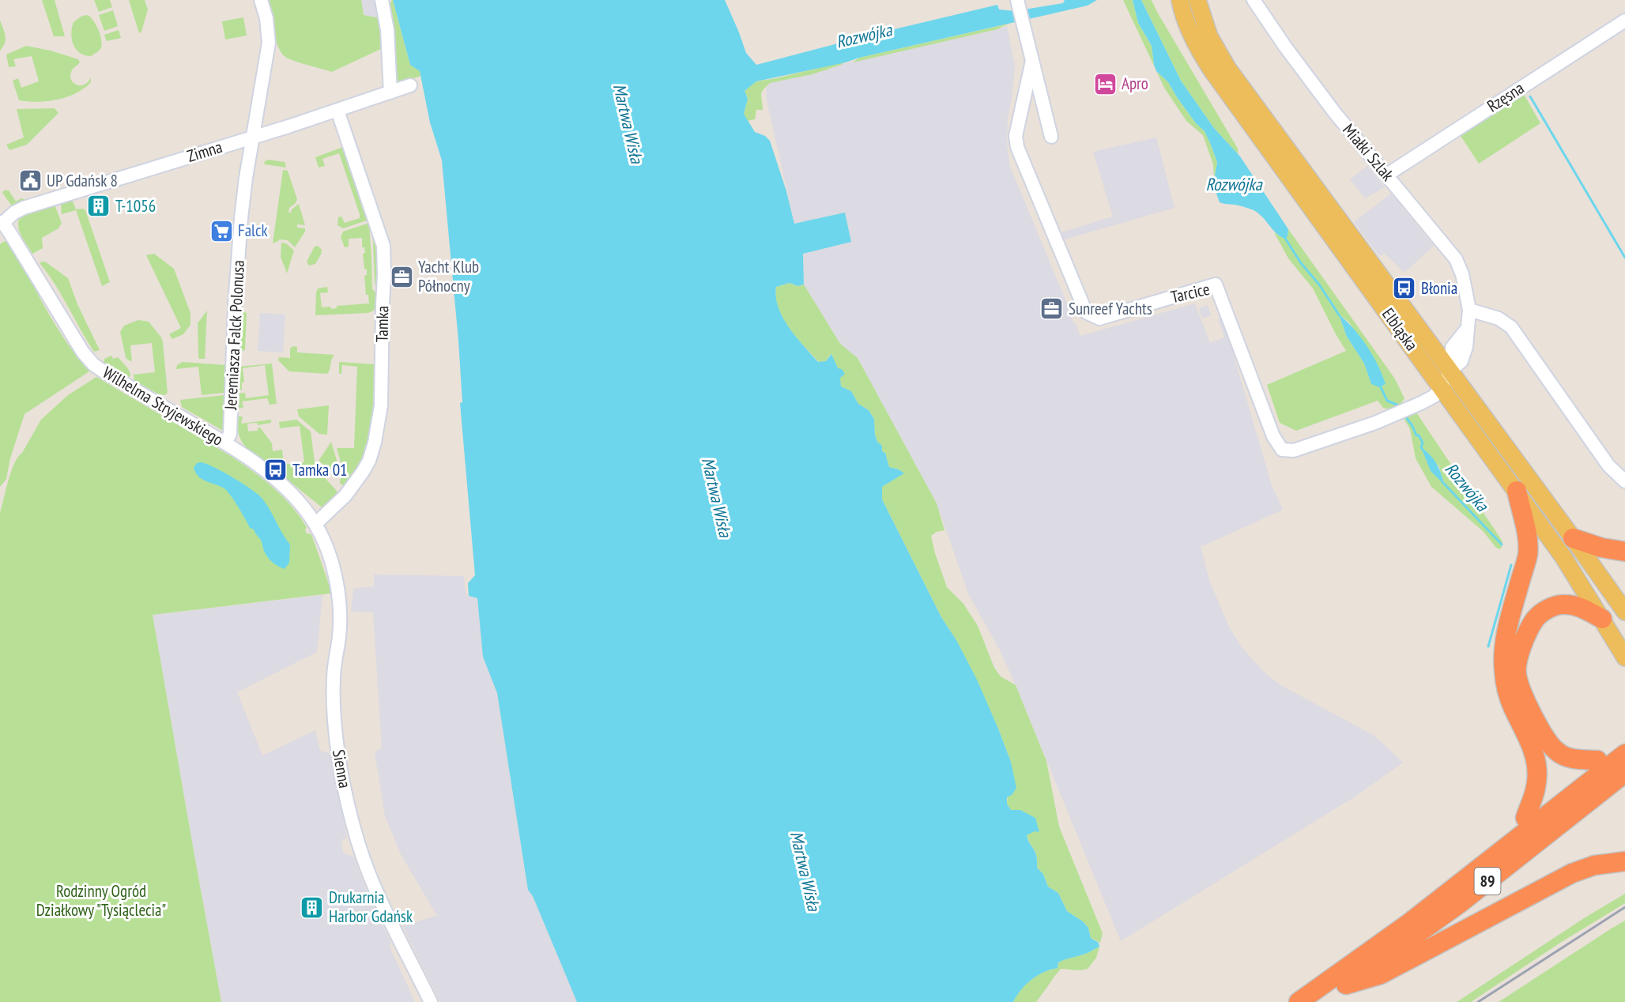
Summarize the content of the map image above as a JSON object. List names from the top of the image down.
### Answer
{
  "streets": {
    "highway": ["89"],
    "main road": ["Elbląska"],
    "street": [
      "Rzęsna",
      "Zimna",
      "Miałki Szlak",
      "Tarcice",
      "Tamka",
      "Jeremiasza Falck Polonusa",
      "Wilhelma Stryjewskiego",
      "Sienna"
    ]
  },
  "crossings": [
    ["Rzęsna", "Miałki Szlak"],
    ["Zimna", "Tamka"],
    ["Zimna", "Jeremiasza Falck Polonusa"],
    ["Zimna", "Wilhelma Stryjewskiego"],
    ["Miałki Szlak", "Tarcice"],
    ["Miałki Szlak", "Elbląska"],
    ["Tarcice", "Elbląska"],
    ["Tamka", "Wilhelma Stryjewskiego"],
    ["Tamka", "Sienna"],
    ["Jeremiasza Falck Polonusa", "Wilhelma Stryjewskiego"],
    ["Wilhelma Stryjewskiego", "Sienna"]
  ],
  "water": ["Rozwójka", "Martwa Wisła"],
  "parks": ["Rodzinny Ogród Działkowy \"Tysiąclecia\""],
  "places": {
    "hotel": ["Apro"],
    "public building": ["UP Gdańsk 8"],
    "building": ["T-1056", "Drukarnia Harbor Gdańsk"],
    "supermarket": ["Falck"],
    "office": ["Yacht Klub Północny", "Sunreef Yachts"],
    "bus stop": ["Błonia", "Tamka 01"]
  }
}
